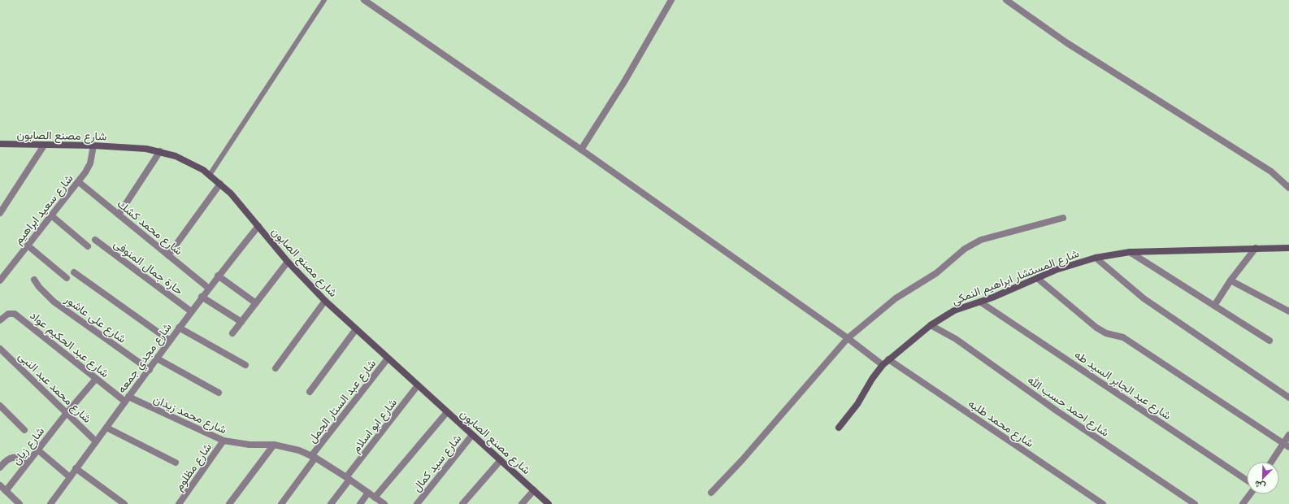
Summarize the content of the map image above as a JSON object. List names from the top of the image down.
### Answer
{
  "streets": {
    "street": [
      "شارع مصنع الصابون",
      "شارع سعيد ابراهيم",
      "شارع محمد كشك",
      "حارة جمال المنوفى",
      "شارع المستشار ابراهيم النمكى",
      "شارع على عاشور",
      "شارع عبد الحكيم عواد",
      "شارع مجدي جمعه",
      "شارع عبد الجابر السيد طه",
      "شارع محمد عبد النبى",
      "شارع عبد الستار الجمل",
      "شارع احمد حسب الله",
      "شارع محمد زيدان",
      "شارع محمد طلبه",
      "شارع ابو اسلام",
      "شارع زيان",
      "شارع سيد كمال",
      "شارع مظلوم"
    ]
  },
  "crossings": [
    ["شارع مصنع الصابون", "شارع سعيد ابراهيم"],
    ["شارع مصنع الصابون", "شارع مجدي جمعه"],
    ["شارع مصنع الصابون", "شارع عبد الستار الجمل"],
    ["شارع مصنع الصابون", "شارع ابو اسلام"],
    ["شارع مصنع الصابون", "شارع سيد كمال"],
    ["شارع سعيد ابراهيم", "شارع محمد كشك"],
    ["شارع محمد كشك", "شارع مجدي جمعه"],
    ["حارة جمال المنوفى", "شارع مجدي جمعه"],
    ["شارع المستشار ابراهيم النمكى", "شارع عبد الجابر السيد طه"],
    ["شارع المستشار ابراهيم النمكى", "شارع احمد حسب الله"],
    ["شارع المستشار ابراهيم النمكى", "شارع محمد طلبه"],
    ["شارع على عاشور", "شارع مجدي جمعه"],
    ["شارع عبد الحكيم عواد", "شارع مجدي جمعه"],
    ["شارع عبد الحكيم عواد", "شارع محمد زيدان"],
    ["شارع عبد الحكيم عواد", "شارع زيان"],
    ["شارع مجدي جمعه", "شارع محمد عبد النبى"],
    ["شارع مجدي جمعه", "شارع محمد زيدان"],
    ["شارع محمد عبد النبى", "شارع زيان"],
    ["شارع عبد الستار الجمل", "شارع محمد زيدان"],
    ["شارع محمد زيدان", "شارع ابو اسلام"],
    ["شارع محمد زيدان", "شارع مظلوم"]
  ],
  "north": "bottom left"
}
